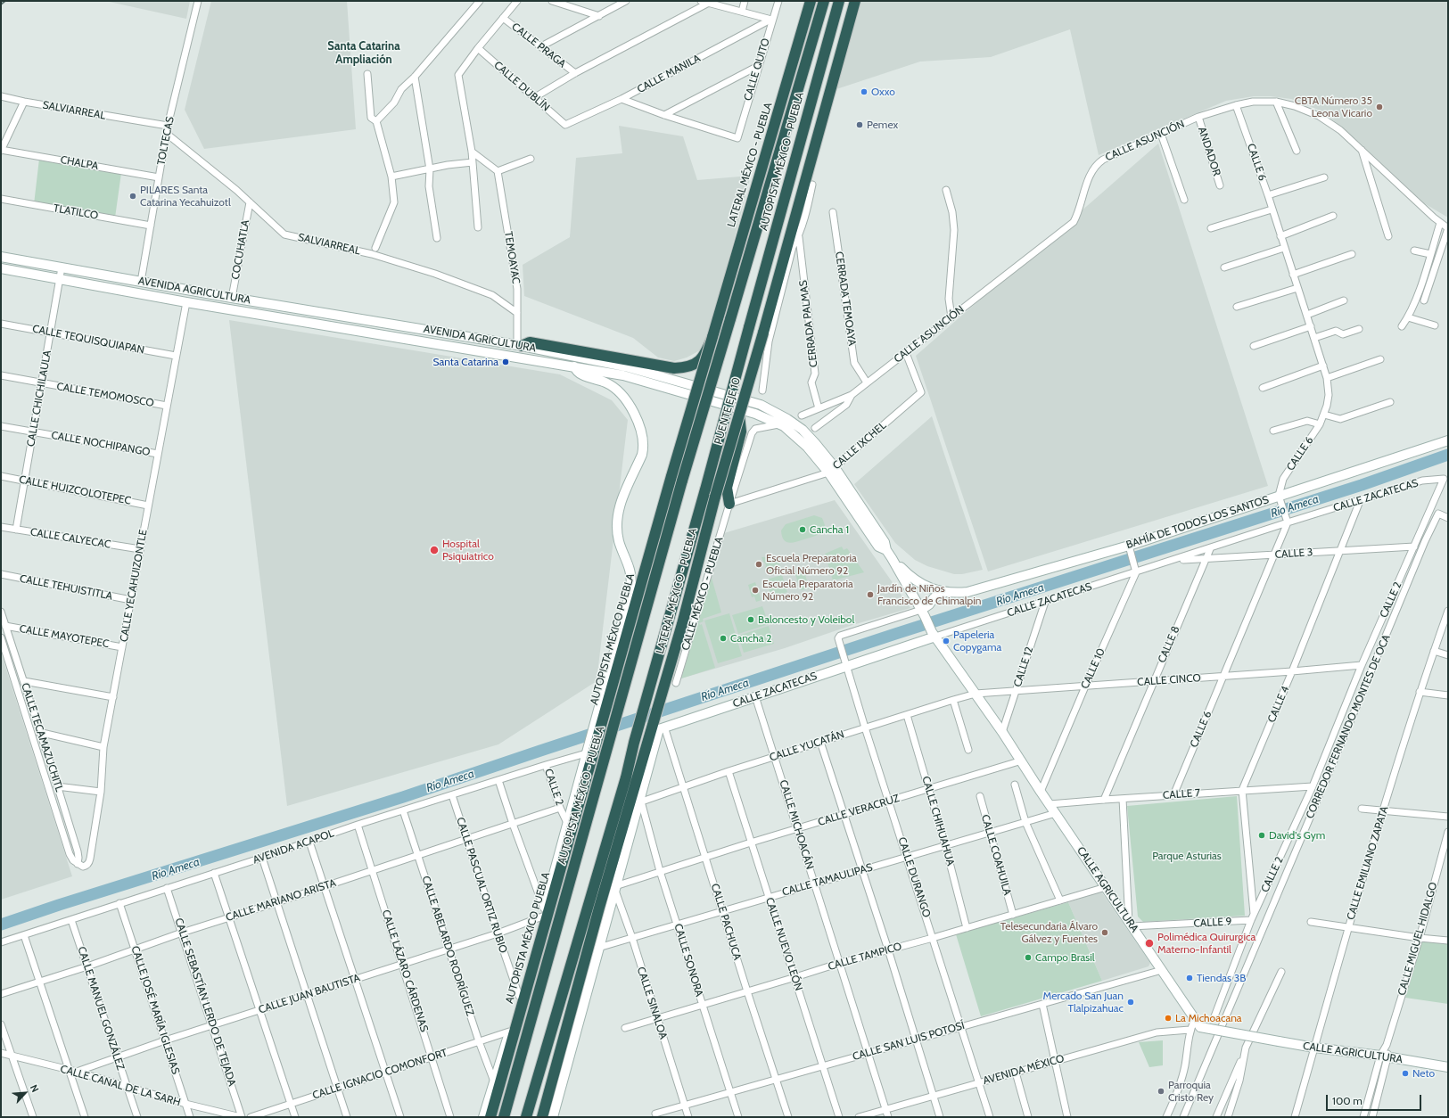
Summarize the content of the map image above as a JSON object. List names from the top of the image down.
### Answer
{
  "streets": {
    "highway": [
      "AUTOPISTA MÉXICO - PUEBLA",
      "LATERAL MÉXICO - PUEBLA",
      "PUENTE EJE 10",
      "AUTOPISTA MÉXICO PUEBLA"
    ],
    "main road": [
      "AVENIDA AGRICULTURA",
      "CALLE ZACATECAS",
      "BAHÍA DE TODOS LOS SANTOS",
      "CALLE AGRICULTURA"
    ],
    "street": [
      "CALLE PRAGA",
      "CALLE QUITO",
      "CALLE MANILA",
      "CALLE DUBLÍN",
      "SALVIARREAL",
      "TOLTECAS",
      "CALLE ASUNCIÓN",
      "ANDADOR",
      "CALLE 6",
      "CHALPA",
      "TLATILCO",
      "COCUHATLA",
      "TEMOAYAC",
      "CERRADA TEMOAYA",
      "CERRADA PALMAS",
      "CALLE TEQUISQUIAPAN",
      "CALLE TEMOMOSCO",
      "CALLE CHICHILAULA",
      "CALLE NOCHIPANGO",
      "CALLE IXCHEL",
      "CALLE HUIZCOLOTEPEC",
      "CALLE CALYECAC",
      "CALLE 3",
      "CALLE YECAHUIZONTLE",
      "CALLE TEHUISTITLA",
      "CALLE MÉXICO - PUEBLA",
      "CALLE 2",
      "CALLE MAYOTEPEC",
      "CALLE 8",
      "CALLE 12",
      "CALLE 10",
      "CALLE CINCO",
      "CALLE 4",
      "CORREDOR FERNANDO MONTES DE OCA",
      "CALLE TECAMAZUCHITL",
      "CALLE YUCATÁN",
      "CALLE 7",
      "CALLE VERACRUZ",
      "CALLE CHIHUAHUA",
      "CALLE MICHOACÁN",
      "AVENIDA ACAPOL",
      "CALLE COAHUILA",
      "CALLE EMILIANO ZAPATA",
      "CALLE DURANGO",
      "CALLE TAMAULIPAS",
      "CALLE PASCUAL ORTIZ RUBIO",
      "CALLE MARIANO ARISTA",
      "CALLE PACHUCA",
      "CALLE 9",
      "CALLE MIGUEL HIDALGO",
      "CALLE NUEVO LEÓN",
      "CALLE ABELARDO RODRÍGUEZ",
      "CALLE TAMPICO",
      "CALLE SONORA",
      "CALLE LÁZARO CÁRDENAS",
      "CALLE JUAN BAUTISTA",
      "CALLE SEBASTÍAN LERDO DE TEJADA",
      "CALLE SINALOA",
      "CALLE MANUEL GONZÁLEZ",
      "CALLE JOSÉ MARÍA IGLESIAS",
      "CALLE SAN LUIS POTOSÍ",
      "AVENIDA MÉXICO",
      "CALLE IGNACIO COMONFORT",
      "CALLE CANAL DE LA SARH"
    ]
  },
  "crossings": [
    ["CALLE QUITO", "CALLE MANILA"],
    ["CALLE MANILA", "CALLE DUBLÍN"],
    ["SALVIARREAL", "TOLTECAS"],
    ["SALVIARREAL", "COCUHATLA"],
    ["SALVIARREAL", "TEMOAYAC"],
    ["TOLTECAS", "CHALPA"],
    ["TOLTECAS", "TLATILCO"],
    ["TOLTECAS", "AVENIDA AGRICULTURA"],
    ["CALLE ASUNCIÓN", "ANDADOR"],
    ["CALLE ASUNCIÓN", "CALLE 6"],
    ["CALLE ASUNCIÓN", "CERRADA TEMOAYA"],
    ["CALLE ASUNCIÓN", "CERRADA PALMAS"],
    ["CALLE ASUNCIÓN", "CALLE IXCHEL"],
    ["AUTOPISTA MÉXICO - PUEBLA", "PUENTE EJE 10"],
    ["CALLE 6", "CALLE ZACATECAS"],
    ["CALLE 6", "BAHÍA DE TODOS LOS SANTOS"],
    ["CALLE 6", "CALLE 3"],
    ["CALLE 6", "CALLE CINCO"],
    ["CALLE 6", "CALLE 7"],
    ["LATERAL MÉXICO - PUEBLA", "PUENTE EJE 10"],
    ["LATERAL MÉXICO - PUEBLA", "AUTOPISTA MÉXICO PUEBLA"],
    ["COCUHATLA", "AVENIDA AGRICULTURA"],
    ["TEMOAYAC", "AVENIDA AGRICULTURA"],
    ["AVENIDA AGRICULTURA", "CALLE CHICHILAULA"],
    ["AVENIDA AGRICULTURA", "CALLE IXCHEL"],
    ["AVENIDA AGRICULTURA", "BAHÍA DE TODOS LOS SANTOS"],
    ["AVENIDA AGRICULTURA", "CALLE YECAHUIZONTLE"],
    ["AVENIDA AGRICULTURA", "CALLE MÉXICO - PUEBLA"],
    ["AVENIDA AGRICULTURA", "CALLE AGRICULTURA"],
    ["CALLE TEQUISQUIAPAN", "CALLE CHICHILAULA"],
    ["CALLE TEQUISQUIAPAN", "CALLE YECAHUIZONTLE"],
    ["CALLE TEMOMOSCO", "CALLE CHICHILAULA"],
    ["CALLE TEMOMOSCO", "CALLE YECAHUIZONTLE"],
    ["CALLE CHICHILAULA", "CALLE NOCHIPANGO"],
    ["CALLE CHICHILAULA", "CALLE HUIZCOLOTEPEC"],
    ["CALLE CHICHILAULA", "CALLE CALYECAC"],
    ["CALLE NOCHIPANGO", "CALLE YECAHUIZONTLE"],
    ["CALLE IXCHEL", "CALLE MÉXICO - PUEBLA"],
    ["CALLE HUIZCOLOTEPEC", "CALLE YECAHUIZONTLE"],
    ["CALLE ZACATECAS", "CALLE 3"],
    ["CALLE ZACATECAS", "CALLE 2"],
    ["CALLE ZACATECAS", "CALLE 8"],
    ["CALLE ZACATECAS", "CALLE 12"],
    ["CALLE ZACATECAS", "CALLE 10"],
    ["CALLE ZACATECAS", "CALLE 4"],
    ["CALLE ZACATECAS", "CALLE MICHOACÁN"],
    ["CALLE ZACATECAS", "CALLE DURANGO"],
    ["CALLE ZACATECAS", "CALLE AGRICULTURA"],
    ["CALLE ZACATECAS", "CALLE PACHUCA"],
    ["BAHÍA DE TODOS LOS SANTOS", "CALLE AGRICULTURA"],
    ["CALLE CALYECAC", "CALLE YECAHUIZONTLE"],
    ["CALLE 3", "CALLE 2"],
    ["CALLE 3", "CALLE 8"],
    ["CALLE 3", "CALLE 4"],
    ["CALLE YECAHUIZONTLE", "CALLE TEHUISTITLA"],
    ["CALLE YECAHUIZONTLE", "CALLE MAYOTEPEC"],
    ["CALLE YECAHUIZONTLE", "CALLE TECAMAZUCHITL"],
    ["CALLE 2", "AUTOPISTA MÉXICO PUEBLA"],
    ["CALLE 2", "CALLE CINCO"],
    ["CALLE 2", "CALLE 4"],
    ["CALLE 2", "CALLE 7"],
    ["CALLE 2", "AVENIDA ACAPOL"],
    ["CALLE 2", "CALLE MARIANO ARISTA"],
    ["CALLE 2", "CALLE 9"],
    ["CALLE MAYOTEPEC", "CALLE TECAMAZUCHITL"],
    ["AUTOPISTA MÉXICO PUEBLA", "AVENIDA ACAPOL"],
    ["AUTOPISTA MÉXICO PUEBLA", "CALLE PASCUAL ORTIZ RUBIO"],
    ["AUTOPISTA MÉXICO PUEBLA", "CALLE ABELARDO RODRÍGUEZ"],
    ["AUTOPISTA MÉXICO PUEBLA", "CALLE JUAN BAUTISTA"],
    ["AUTOPISTA MÉXICO PUEBLA", "CALLE IGNACIO COMONFORT"],
    ["CALLE 8", "CALLE CINCO"],
    ["CALLE 8", "CALLE 7"],
    ["CALLE 12", "CALLE CINCO"],
    ["CALLE 12", "CALLE AGRICULTURA"],
    ["CALLE 10", "CALLE CINCO"],
    ["CALLE 10", "CALLE AGRICULTURA"],
    ["CALLE CINCO", "CALLE 4"],
    ["CALLE CINCO", "CALLE YUCATÁN"],
    ["CALLE CINCO", "CALLE AGRICULTURA"],
    ["CALLE 4", "CALLE 7"],
    ["CALLE 4", "CALLE 9"],
    ["CALLE YUCATÁN", "CALLE CHIHUAHUA"],
    ["CALLE YUCATÁN", "CALLE MICHOACÁN"],
    ["CALLE YUCATÁN", "CALLE DURANGO"],
    ["CALLE YUCATÁN", "CALLE AGRICULTURA"],
    ["CALLE YUCATÁN", "CALLE PACHUCA"],
    ["CALLE YUCATÁN", "CALLE NUEVO LEÓN"],
    ["CALLE YUCATÁN", "CALLE SONORA"],
    ["CALLE 7", "CALLE AGRICULTURA"],
    ["CALLE VERACRUZ", "CALLE CHIHUAHUA"],
    ["CALLE VERACRUZ", "CALLE MICHOACÁN"],
    ["CALLE VERACRUZ", "CALLE DURANGO"],
    ["CALLE VERACRUZ", "CALLE AGRICULTURA"],
    ["CALLE VERACRUZ", "CALLE PACHUCA"],
    ["CALLE VERACRUZ", "CALLE NUEVO LEÓN"],
    ["CALLE VERACRUZ", "CALLE SONORA"],
    ["CALLE VERACRUZ", "CALLE SINALOA"],
    ["CALLE CHIHUAHUA", "CALLE TAMAULIPAS"],
    ["CALLE CHIHUAHUA", "CALLE TAMPICO"],
    ["CALLE MICHOACÁN", "CALLE TAMAULIPAS"],
    ["CALLE MICHOACÁN", "CALLE TAMPICO"],
    ["CALLE MICHOACÁN", "CALLE SAN LUIS POTOSÍ"],
    ["CALLE MICHOACÁN", "AVENIDA MÉXICO"],
    ["AVENIDA ACAPOL", "CALLE PASCUAL ORTIZ RUBIO"],
    ["AVENIDA ACAPOL", "CALLE ABELARDO RODRÍGUEZ"],
    ["AVENIDA ACAPOL", "CALLE LÁZARO CÁRDENAS"],
    ["AVENIDA ACAPOL", "CALLE SEBASTÍAN LERDO DE TEJADA"],
    ["AVENIDA ACAPOL", "CALLE MANUEL GONZÁLEZ"],
    ["AVENIDA ACAPOL", "CALLE JOSÉ MARÍA IGLESIAS"],
    ["CALLE COAHUILA", "CALLE TAMAULIPAS"],
    ["CALLE COAHUILA", "CALLE TAMPICO"],
    ["CALLE EMILIANO ZAPATA", "CALLE AGRICULTURA"],
    ["CALLE DURANGO", "CALLE TAMAULIPAS"],
    ["CALLE DURANGO", "CALLE AGRICULTURA"],
    ["CALLE DURANGO", "CALLE TAMPICO"],
    ["CALLE DURANGO", "CALLE SAN LUIS POTOSÍ"],
    ["CALLE DURANGO", "AVENIDA MÉXICO"],
    ["CALLE TAMAULIPAS", "CALLE AGRICULTURA"],
    ["CALLE TAMAULIPAS", "CALLE PACHUCA"],
    ["CALLE TAMAULIPAS", "CALLE NUEVO LEÓN"],
    ["CALLE TAMAULIPAS", "CALLE SONORA"],
    ["CALLE TAMAULIPAS", "CALLE SINALOA"],
    ["CALLE PASCUAL ORTIZ RUBIO", "CALLE MARIANO ARISTA"],
    ["CALLE PASCUAL ORTIZ RUBIO", "CALLE JUAN BAUTISTA"],
    ["CALLE AGRICULTURA", "CALLE 9"],
    ["CALLE AGRICULTURA", "CALLE MIGUEL HIDALGO"],
    ["CALLE AGRICULTURA", "CALLE TAMPICO"],
    ["CALLE AGRICULTURA", "CALLE SAN LUIS POTOSÍ"],
    ["CALLE MARIANO ARISTA", "CALLE ABELARDO RODRÍGUEZ"],
    ["CALLE MARIANO ARISTA", "CALLE LÁZARO CÁRDENAS"],
    ["CALLE MARIANO ARISTA", "CALLE SEBASTÍAN LERDO DE TEJADA"],
    ["CALLE MARIANO ARISTA", "CALLE MANUEL GONZÁLEZ"],
    ["CALLE MARIANO ARISTA", "CALLE JOSÉ MARÍA IGLESIAS"],
    ["CALLE PACHUCA", "CALLE TAMPICO"],
    ["CALLE PACHUCA", "CALLE SAN LUIS POTOSÍ"],
    ["CALLE NUEVO LEÓN", "CALLE TAMPICO"],
    ["CALLE NUEVO LEÓN", "CALLE SAN LUIS POTOSÍ"],
    ["CALLE ABELARDO RODRÍGUEZ", "CALLE JUAN BAUTISTA"],
    ["CALLE ABELARDO RODRÍGUEZ", "CALLE IGNACIO COMONFORT"],
    ["CALLE TAMPICO", "CALLE SONORA"],
    ["CALLE TAMPICO", "CALLE SINALOA"],
    ["CALLE SONORA", "CALLE SAN LUIS POTOSÍ"],
    ["CALLE LÁZARO CÁRDENAS", "CALLE JUAN BAUTISTA"],
    ["CALLE LÁZARO CÁRDENAS", "CALLE IGNACIO COMONFORT"],
    ["CALLE JUAN BAUTISTA", "CALLE SEBASTÍAN LERDO DE TEJADA"],
    ["CALLE JUAN BAUTISTA", "CALLE MANUEL GONZÁLEZ"],
    ["CALLE JUAN BAUTISTA", "CALLE JOSÉ MARÍA IGLESIAS"],
    ["CALLE JUAN BAUTISTA", "CALLE CANAL DE LA SARH"],
    ["CALLE SEBASTÍAN LERDO DE TEJADA", "CALLE CANAL DE LA SARH"],
    ["CALLE SINALOA", "CALLE SAN LUIS POTOSÍ"],
    ["CALLE MANUEL GONZÁLEZ", "CALLE CANAL DE LA SARH"],
    ["CALLE JOSÉ MARÍA IGLESIAS", "CALLE CANAL DE LA SARH"]
  ],
  "districts": ["Santa Catarina Ampliación"],
  "water": ["Río Ameca"],
  "parks": ["Parque Asturias"],
  "places": [
    "Oxxo",
    "CBTA Número 35 Leona Vicario",
    "Pemex",
    "PILARES Santa Catarina Yecahuizotl",
    "Santa Catarina",
    "Cancha 1",
    "Hospital Psiquiatrico",
    "Escuela Preparatoria Oficial Número 92",
    "Escuela Preparatoria Número 92",
    "Jardín de Niños Francisco de Chimalpin",
    "Baloncesto y Voleibol",
    "Cancha 2",
    "Papeleria Copygama",
    "David's Gym",
    "Telesecundaria Álvaro Gálvez y Fuentes",
    "Polimédica Quirurgica Materno-Infantil",
    "Campo Brasil",
    "Tiendas 3B",
    "Mercado San Juan Tlalpizahuac",
    "La Michoacana",
    "Neto",
    "Parroquia Cristo Rey"
  ],
  "scale_bar": "100 m",
  "north": "top right"
}
